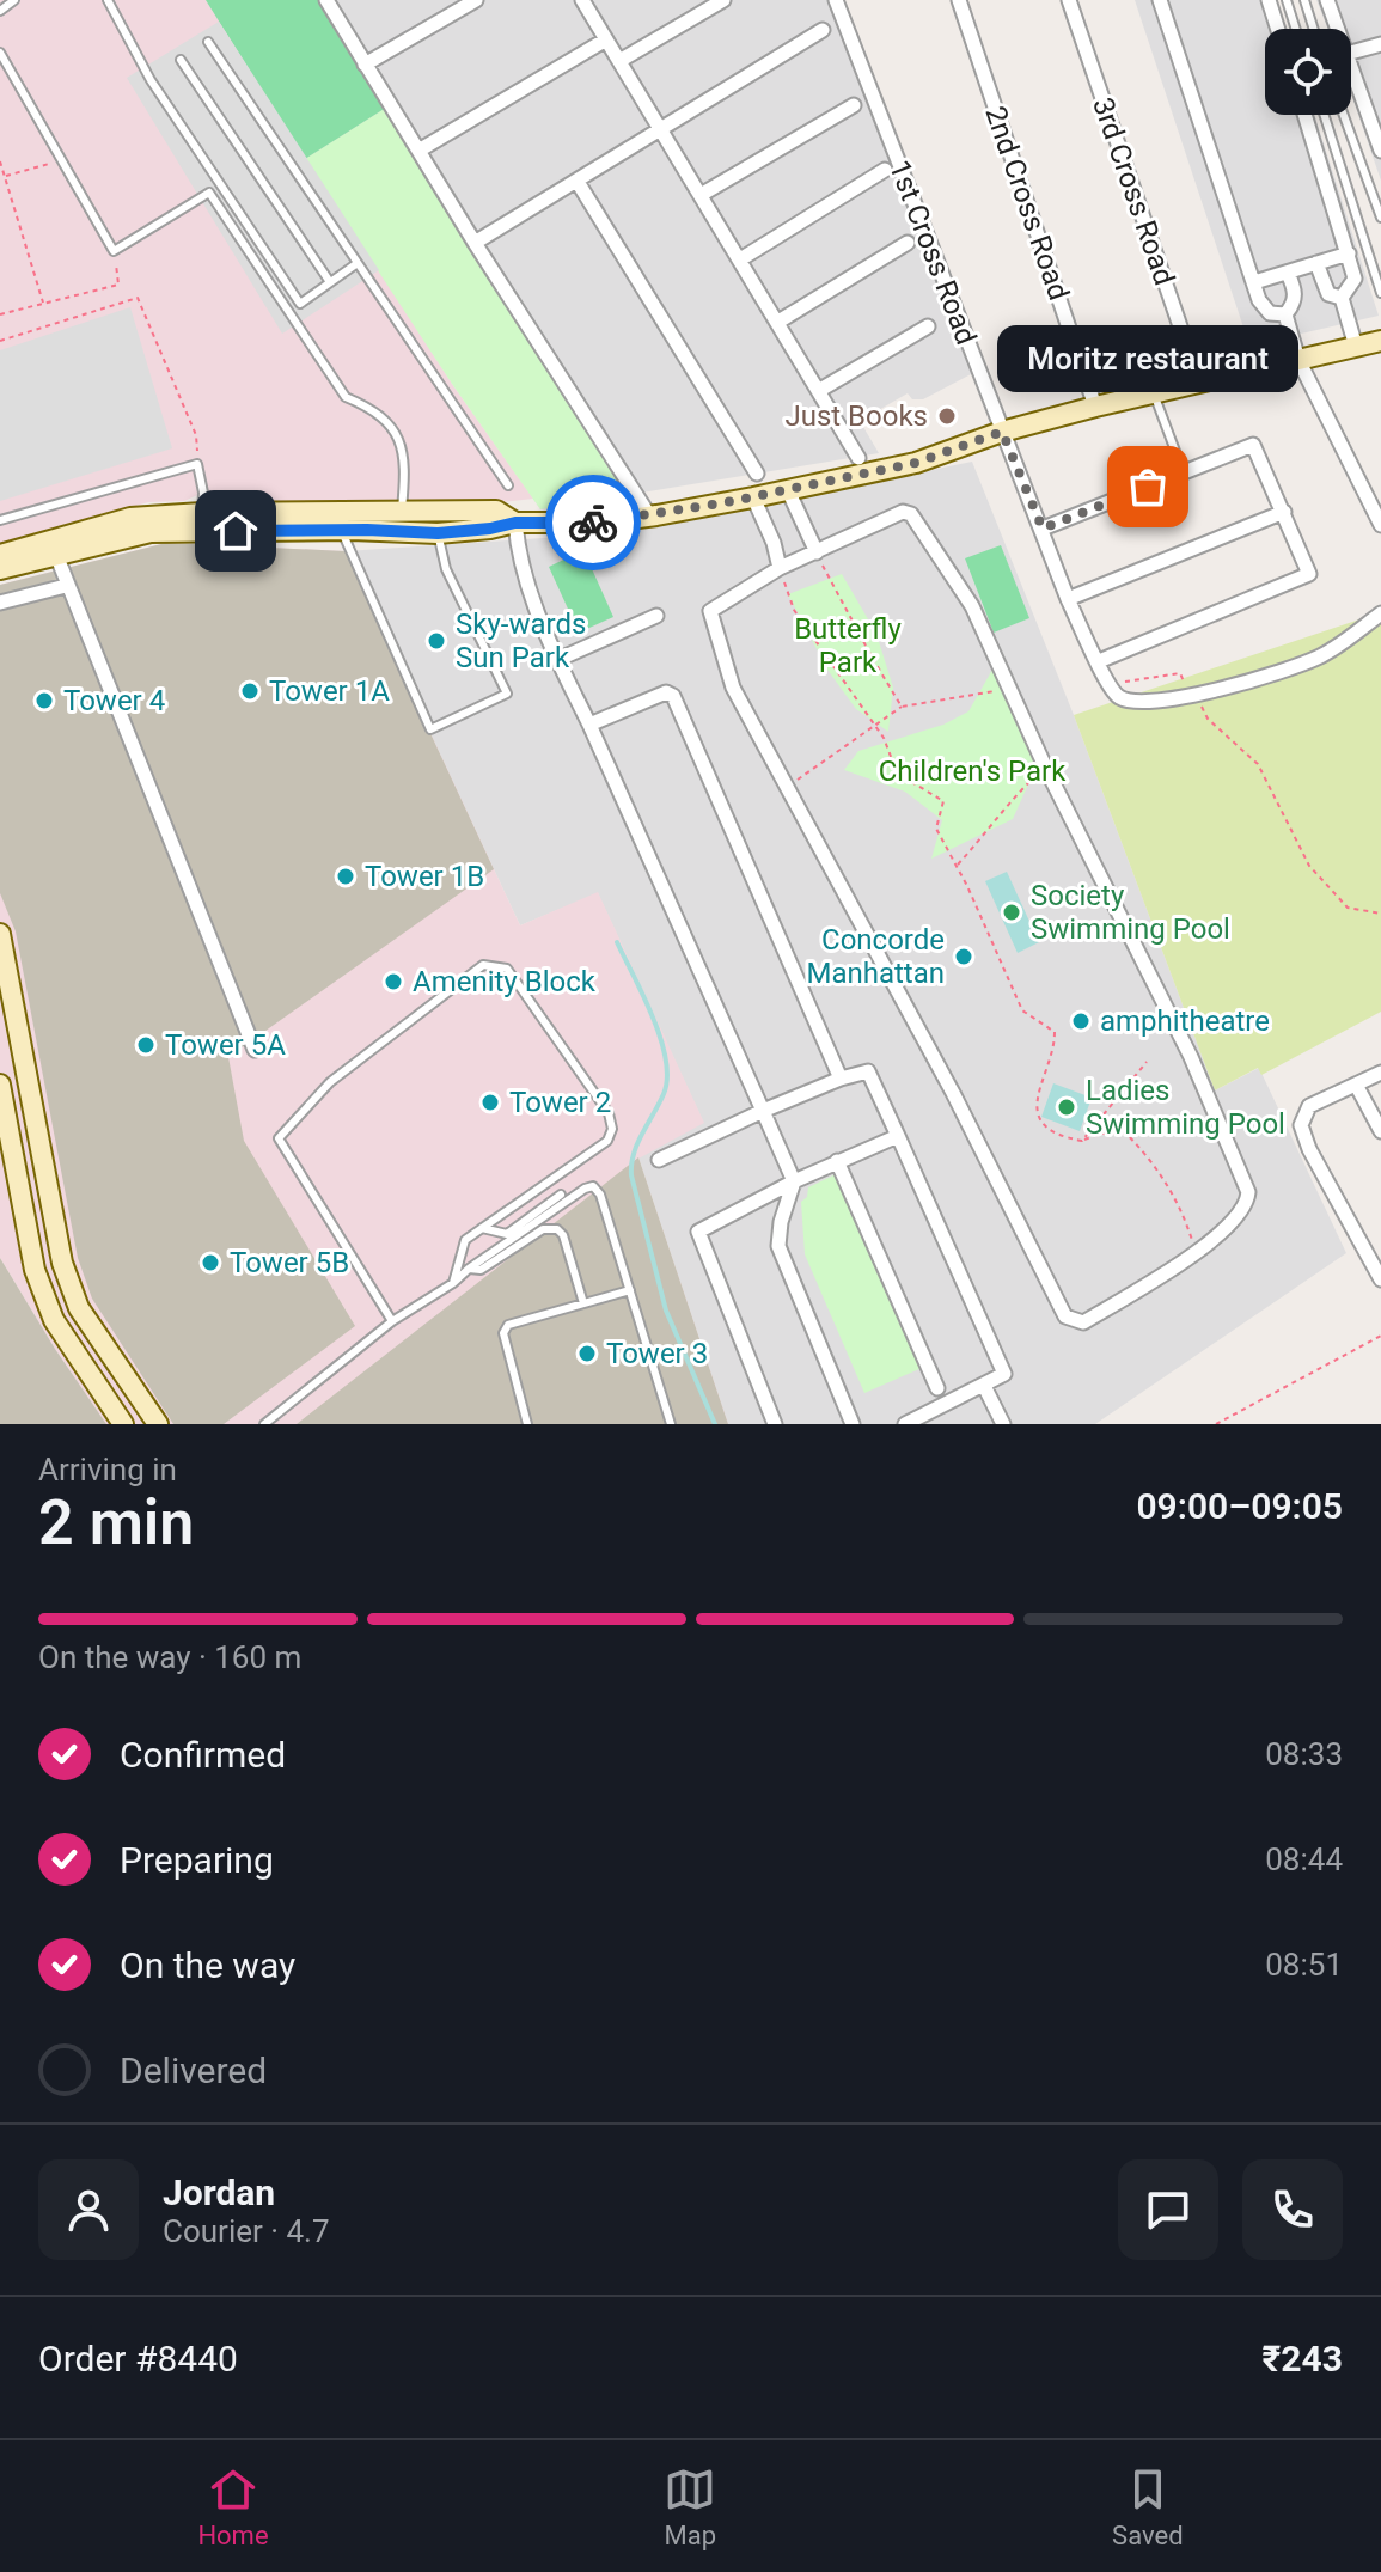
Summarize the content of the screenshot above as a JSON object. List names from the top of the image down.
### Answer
{
  "streets": {
    "street": ["3rd Cross Road", "2nd Cross Road", "1st Cross Road"]
  },
  "parks": ["Butterfly Park", "Children's Park"],
  "places": [
    "Just Books",
    "Moritz restaurant",
    "Sky-wards Sun Park",
    "Tower 1A",
    "Tower 4",
    "Tower 1B",
    "Society Swimming Pool",
    "Concorde Manhattan",
    "Amenity Block",
    "amphitheatre",
    "Tower 5A",
    "Tower 2",
    "Ladies Swimming Pool",
    "Tower 5B",
    "Tower 3"
  ],
  "page": {
    "bubble": "Moritz restaurant",
    "heading": ["2 min", "Arriving in", "09:00–09:05"],
    "panel": [
      "Jordan",
      "Courier · 4.7",
      "Order #8440",
      "₹243"
    ],
    "bar": "On the way · 160 m",
    "list": [
      ["Confirmed", "08:33"],
      ["Preparing", "08:44"],
      ["On the way", "08:51"],
      "Delivered"
    ],
    "tabs": ["Home", "Map", "Saved"]
  }
}
